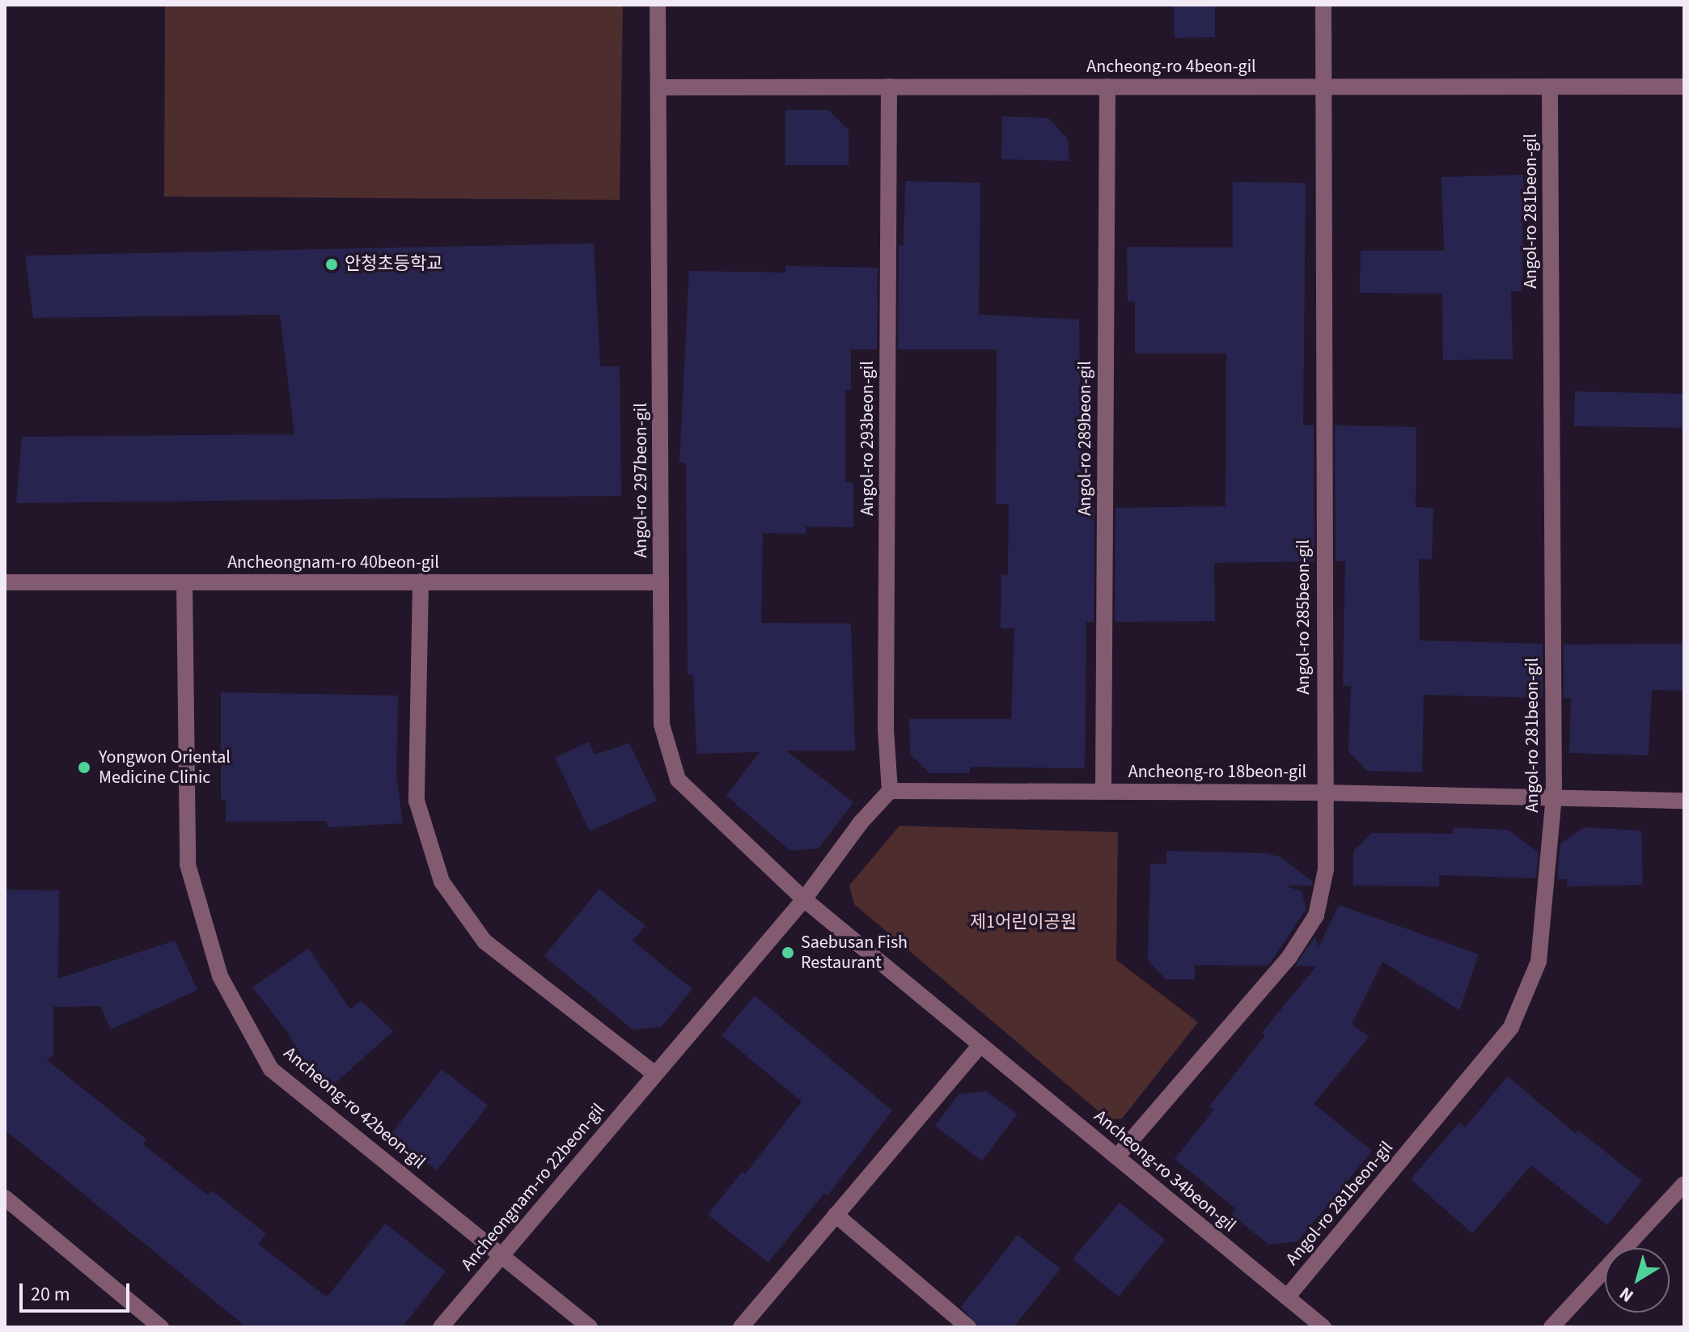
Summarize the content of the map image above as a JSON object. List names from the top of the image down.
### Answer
{
  "streets": {
    "street": [
      "Ancheong-ro 4beon-gil",
      "Angol-ro 281beon-gil",
      "Angol-ro 293beon-gil",
      "Angol-ro 289beon-gil",
      "Angol-ro 297beon-gil",
      "Ancheongnam-ro 40beon-gil",
      "Angol-ro 285beon-gil",
      "Ancheong-ro 18beon-gil",
      "Ancheong-ro 42beon-gil",
      "Ancheong-ro 34beon-gil",
      "Ancheongnam-ro 22beon-gil"
    ]
  },
  "crossings": [
    ["Ancheong-ro 4beon-gil", "Angol-ro 281beon-gil"],
    ["Ancheong-ro 4beon-gil", "Angol-ro 293beon-gil"],
    ["Ancheong-ro 4beon-gil", "Angol-ro 289beon-gil"],
    ["Ancheong-ro 4beon-gil", "Angol-ro 297beon-gil"],
    ["Ancheong-ro 4beon-gil", "Angol-ro 285beon-gil"],
    ["Angol-ro 281beon-gil", "Ancheong-ro 18beon-gil"],
    ["Angol-ro 281beon-gil", "Ancheong-ro 34beon-gil"],
    ["Angol-ro 293beon-gil", "Ancheong-ro 18beon-gil"],
    ["Angol-ro 289beon-gil", "Ancheong-ro 18beon-gil"],
    ["Angol-ro 297beon-gil", "Ancheongnam-ro 40beon-gil"],
    ["Angol-ro 297beon-gil", "Ancheong-ro 34beon-gil"],
    ["Angol-ro 297beon-gil", "Ancheongnam-ro 22beon-gil"],
    ["Ancheongnam-ro 40beon-gil", "Ancheong-ro 42beon-gil"],
    ["Angol-ro 285beon-gil", "Ancheong-ro 18beon-gil"],
    ["Angol-ro 285beon-gil", "Ancheong-ro 34beon-gil"],
    ["Ancheong-ro 42beon-gil", "Ancheongnam-ro 22beon-gil"],
    ["Ancheong-ro 34beon-gil", "Ancheongnam-ro 22beon-gil"]
  ],
  "parks": ["제1어린이공원"],
  "places": ["안청초등학교", "Yongwon Oriental Medicine Clinic", "Saebusan Fish Restaurant"],
  "scale_bar": "20 m",
  "north": "bottom left"
}
